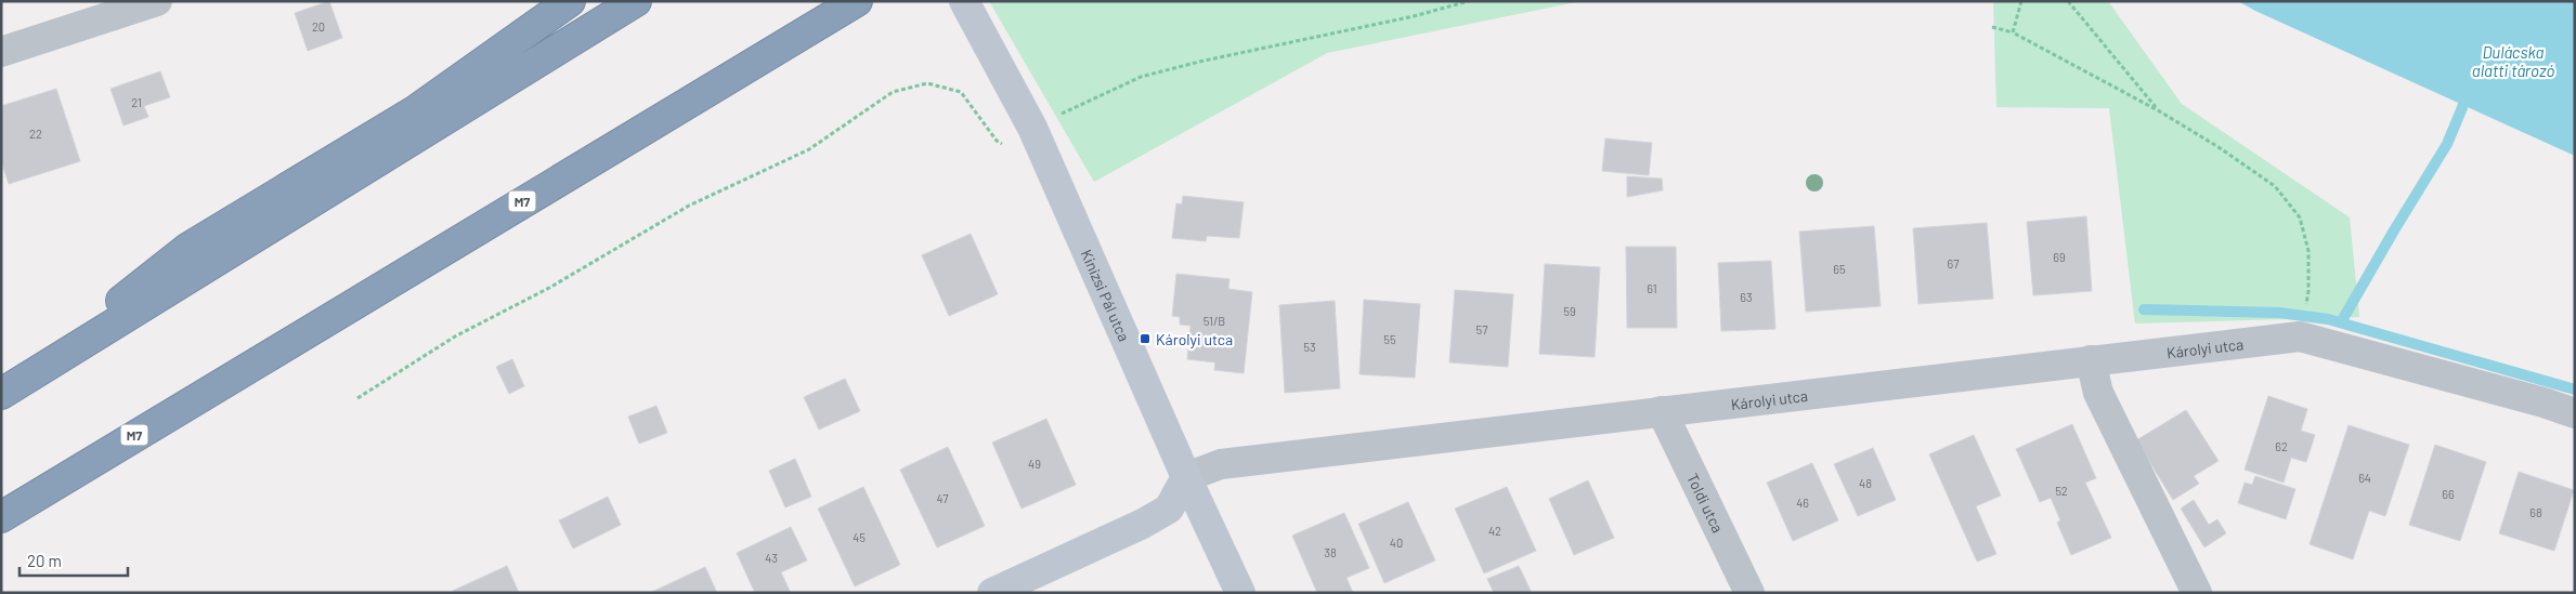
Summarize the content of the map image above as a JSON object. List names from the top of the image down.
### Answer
{
  "streets": {
    "highway": ["M7"],
    "street": ["Kinizsi Pál utca", "Károlyi utca", "Toldi utca"]
  },
  "crossings": [
    ["Kinizsi Pál utca", "Károlyi utca"],
    ["Károlyi utca", "Toldi utca"]
  ],
  "water": ["Dulácska alatti tározó"],
  "places": {
    "transit": ["Károlyi utca"]
  },
  "house_numbers": [
    "20",
    "21",
    "22",
    "69",
    "67",
    "65",
    "61",
    "63",
    "59",
    "51/B",
    "57",
    "55",
    "53",
    "62",
    "49",
    "64",
    "48",
    "52",
    "66",
    "47",
    "46",
    "68",
    "42",
    "45",
    "40",
    "38",
    "43"
  ],
  "scale_bar": "20 m"
}
